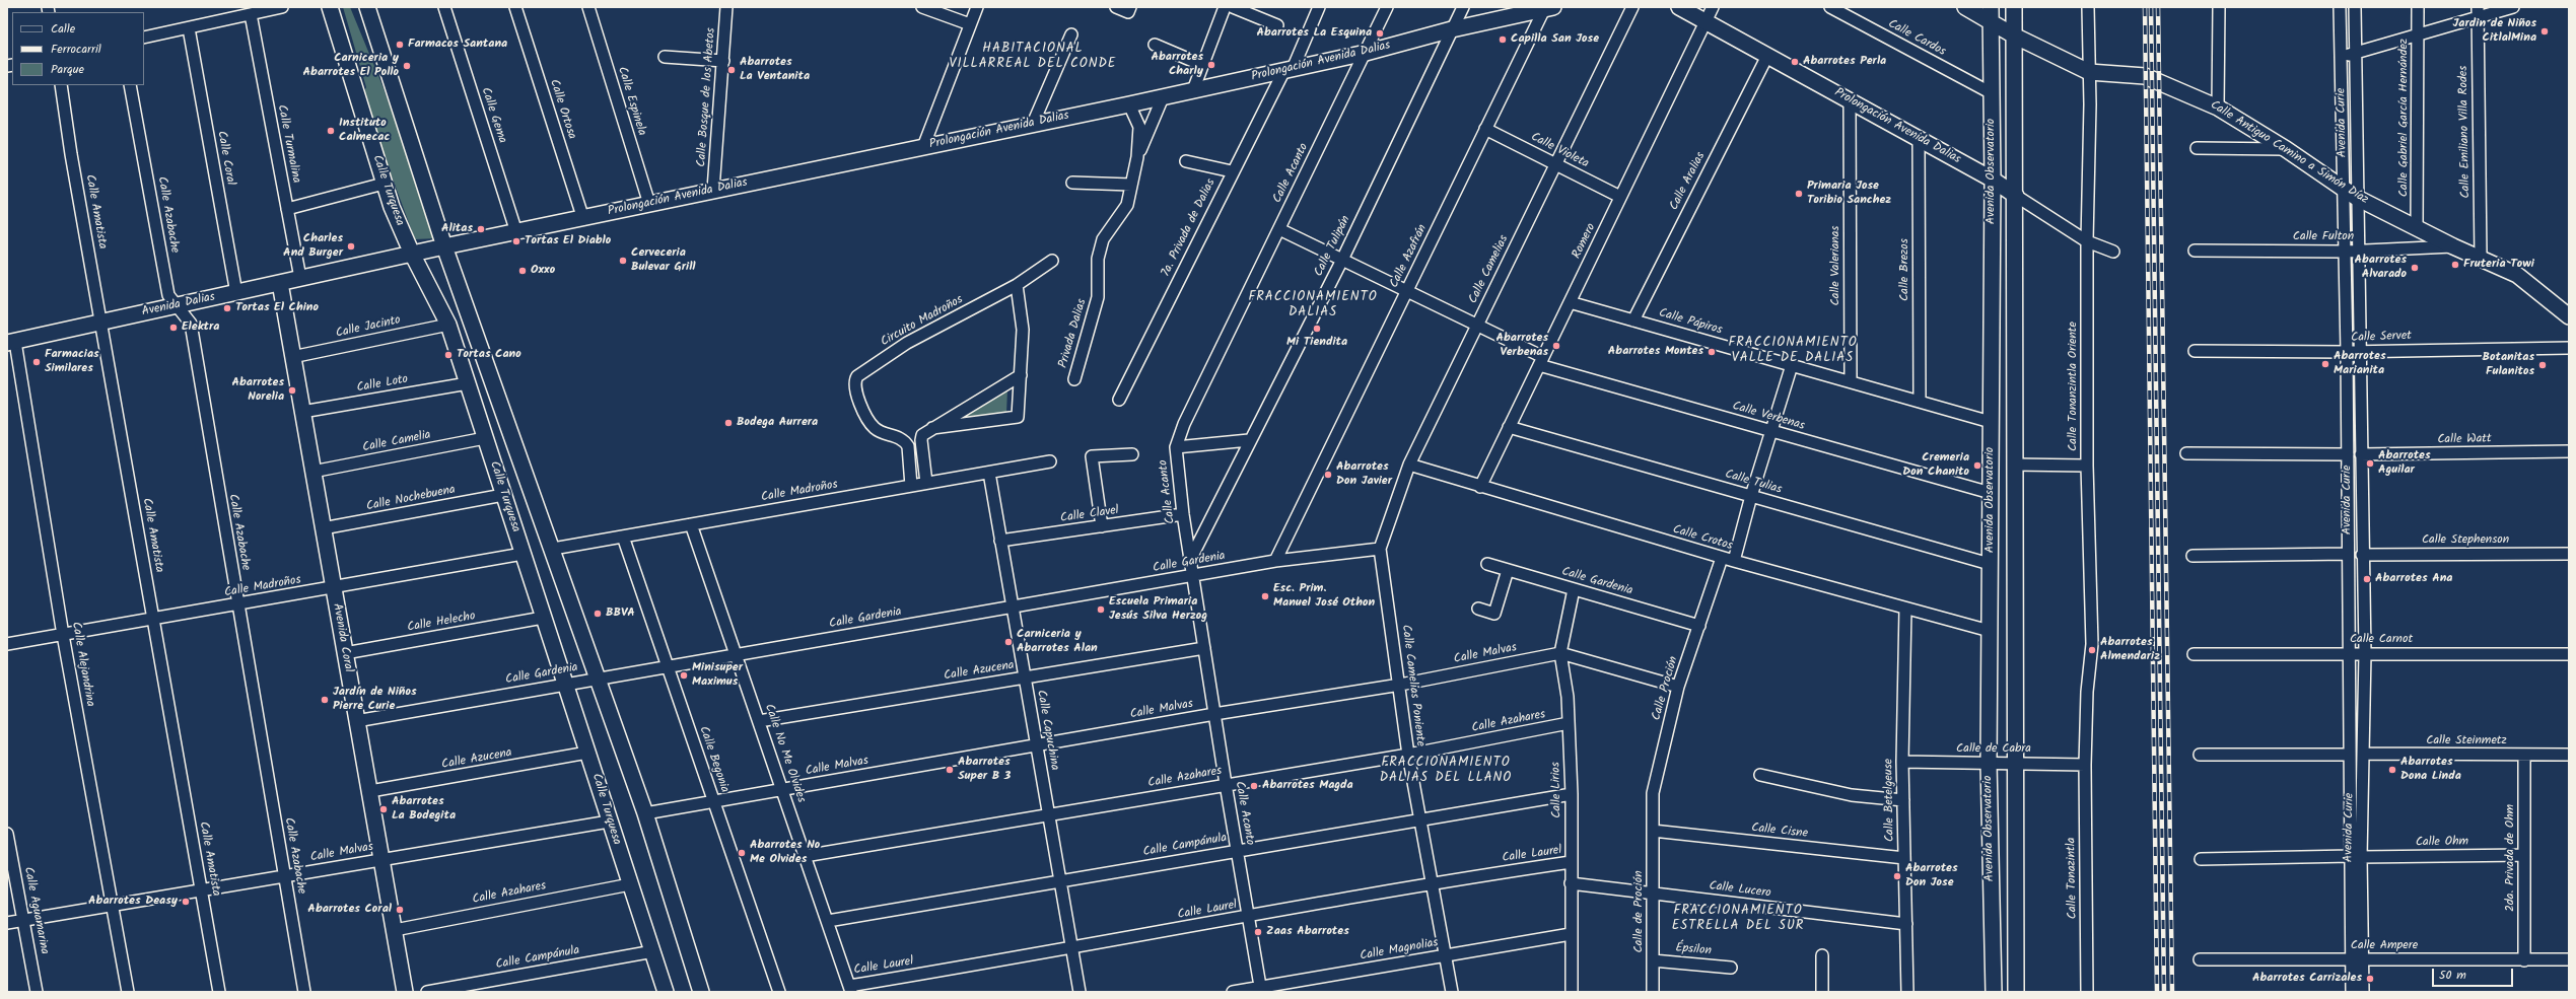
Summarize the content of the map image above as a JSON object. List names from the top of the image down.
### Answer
{
  "streets": {
    "street": [
      "Calle Cardos",
      "Prolongación Avenida Dalias",
      "Calle Bosque de los Abetos",
      "Calle Espinela",
      "Calle Ortosa",
      "Calle Gema",
      "Calle Gabriel García Hernández",
      "Avenida Curie",
      "Calle Emiliano Villa Rodes",
      "Calle Turmalina",
      "Calle Violeta",
      "Calle Antiguo Camino a Simón Díaz",
      "Calle Coral",
      "Avenida Observatorio",
      "Calle Acanto",
      "Calle Aralias",
      "Calle Turquesa",
      "Calle Amatista",
      "Calle Azabache",
      "7a. Privada de Dalias",
      "Calle Fulton",
      "Romero",
      "Calle Tulipán",
      "Calle Azafrán",
      "Calle Valerianas",
      "Calle Camelias",
      "Calle Brezos",
      "Avenida Dalias",
      "Circuito Madroños",
      "Calle Pápiros",
      "Calle Jacinto",
      "Privada Dalias",
      "Calle Servet",
      "Calle Loto",
      "Calle Tonanzintla Oriente",
      "Calle Verbenas",
      "Calle Watt",
      "Calle Camelia",
      "Calle Tulias",
      "Calle Madroños",
      "Calle Nochebuena",
      "Calle Clavel",
      "Calle Crotos",
      "Calle Stephenson",
      "Calle Gardenia",
      "Calle Helecho",
      "Avenida Coral",
      "Calle Carnot",
      "Calle Malvas",
      "Calle Alejandrina",
      "Calle Azucena",
      "Calle Camelias Poniente",
      "Calle Proción",
      "Calle Azahares",
      "Calle Capuchina",
      "Calle Steinmetz",
      "Calle de Cabra",
      "Calle No Me Olvides",
      "Calle Begonia",
      "Calle Lirios",
      "Calle Betelgeuse",
      "Calle Cisne",
      "Calle Ohm",
      "Calle Campánula",
      "Calle Laurel",
      "2da. Privada de Ohm",
      "Calle Tonazintla",
      "Calle Lucero",
      "Calle Aguamarina",
      "Calle de Proción",
      "Calle Ampere",
      "Calle Magnolias",
      "Épsilon"
    ]
  },
  "crossings": [
    ["Calle Cardos", "Avenida Observatorio"],
    ["Prolongación Avenida Dalias", "Calle Bosque de los Abetos"],
    ["Prolongación Avenida Dalias", "Calle Espinela"],
    ["Prolongación Avenida Dalias", "Calle Ortosa"],
    ["Prolongación Avenida Dalias", "Calle Gema"],
    ["Prolongación Avenida Dalias", "Avenida Observatorio"],
    ["Prolongación Avenida Dalias", "Calle Acanto"],
    ["Prolongación Avenida Dalias", "Calle Aralias"],
    ["Prolongación Avenida Dalias", "7a. Privada de Dalias"],
    ["Prolongación Avenida Dalias", "Romero"],
    ["Prolongación Avenida Dalias", "Calle Tulipán"],
    ["Prolongación Avenida Dalias", "Calle Azafrán"],
    ["Prolongación Avenida Dalias", "Calle Valerianas"],
    ["Prolongación Avenida Dalias", "Calle Brezos"],
    ["Prolongación Avenida Dalias", "Avenida Dalias"],
    ["Prolongación Avenida Dalias", "Privada Dalias"],
    ["Prolongación Avenida Dalias", "Calle Tonanzintla Oriente"],
    ["Calle Gabriel García Hernández", "Calle Antiguo Camino a Simón Díaz"],
    ["Avenida Curie", "Calle Antiguo Camino a Simón Díaz"],
    ["Avenida Curie", "Calle Fulton"],
    ["Avenida Curie", "Calle Servet"],
    ["Avenida Curie", "Calle Watt"],
    ["Avenida Curie", "Calle Stephenson"],
    ["Avenida Curie", "Calle Carnot"],
    ["Avenida Curie", "Calle Steinmetz"],
    ["Avenida Curie", "Calle Ohm"],
    ["Avenida Curie", "Calle Ampere"],
    ["Calle Emiliano Villa Rodes", "Calle Antiguo Camino a Simón Díaz"],
    ["Calle Turmalina", "Avenida Dalias"],
    ["Calle Violeta", "Romero"],
    ["Calle Violeta", "Calle Azafrán"],
    ["Calle Violeta", "Calle Camelias"],
    ["Calle Antiguo Camino a Simón Díaz", "Avenida Observatorio"],
    ["Calle Antiguo Camino a Simón Díaz", "Calle Fulton"],
    ["Calle Antiguo Camino a Simón Díaz", "Calle Tonanzintla Oriente"],
    ["Calle Coral", "Avenida Dalias"],
    ["Avenida Observatorio", "Calle Pápiros"],
    ["Avenida Observatorio", "Calle Verbenas"],
    ["Avenida Observatorio", "Calle Tulias"],
    ["Avenida Observatorio", "Calle Crotos"],
    ["Avenida Observatorio", "Calle de Cabra"],
    ["Calle Acanto", "Calle Tulipán"],
    ["Calle Acanto", "Calle Verbenas"],
    ["Calle Acanto", "Calle Clavel"],
    ["Calle Acanto", "Calle Gardenia"],
    ["Calle Acanto", "Calle Malvas"],
    ["Calle Acanto", "Calle Azucena"],
    ["Calle Acanto", "Calle Azahares"],
    ["Calle Acanto", "Calle Campánula"],
    ["Calle Acanto", "Calle Laurel"],
    ["Calle Acanto", "Calle Magnolias"],
    ["Calle Aralias", "Calle Pápiros"],
    ["Calle Turquesa", "Avenida Dalias"],
    ["Calle Turquesa", "Calle Jacinto"],
    ["Calle Turquesa", "Calle Loto"],
    ["Calle Turquesa", "Calle Camelia"],
    ["Calle Turquesa", "Calle Madroños"],
    ["Calle Turquesa", "Calle Nochebuena"],
    ["Calle Turquesa", "Calle Gardenia"],
    ["Calle Turquesa", "Calle Helecho"],
    ["Calle Turquesa", "Calle Malvas"],
    ["Calle Turquesa", "Calle Azucena"],
    ["Calle Turquesa", "Calle Azahares"],
    ["Calle Turquesa", "Calle Campánula"],
    ["Calle Amatista", "Avenida Dalias"],
    ["Calle Amatista", "Calle Madroños"],
    ["Calle Amatista", "Calle Malvas"],
    ["Calle Azabache", "Avenida Dalias"],
    ["Calle Azabache", "Calle Madroños"],
    ["Calle Azabache", "Calle Malvas"],
    ["Romero", "Calle Pápiros"],
    ["Romero", "Calle Verbenas"],
    ["Romero", "Calle Tulias"],
    ["Romero", "Calle Crotos"],
    ["Calle Tulipán", "Calle Verbenas"],
    ["Calle Azafrán", "Calle Verbenas"],
    ["Calle Azafrán", "Calle Gardenia"],
    ["Calle Valerianas", "Calle Pápiros"],
    ["Calle Camelias", "Calle Verbenas"],
    ["Calle Camelias", "Calle Crotos"],
    ["Calle Camelias", "Calle Gardenia"],
    ["Calle Camelias", "Calle Camelias Poniente"],
    ["Calle Brezos", "Calle Pápiros"],
    ["Avenida Dalias", "Avenida Coral"],
    ["Avenida Dalias", "Calle Alejandrina"],
    ["Circuito Madroños", "Calle Madroños"],
    ["Calle Jacinto", "Avenida Coral"],
    ["Calle Loto", "Avenida Coral"],
    ["Calle Tonanzintla Oriente", "Calle de Cabra"],
    ["Calle Tonanzintla Oriente", "Calle Tonazintla"],
    ["Calle Camelia", "Avenida Coral"],
    ["Calle Madroños", "Avenida Coral"],
    ["Calle Madroños", "Calle Alejandrina"],
    ["Calle Madroños", "Calle Capuchina"],
    ["Calle Madroños", "Calle No Me Olvides"],
    ["Calle Madroños", "Calle Begonia"],
    ["Calle Nochebuena", "Avenida Coral"],
    ["Calle Clavel", "Calle Capuchina"],
    ["Calle Crotos", "Calle Proción"],
    ["Calle Crotos", "Calle Betelgeuse"],
    ["Calle Gardenia", "Avenida Coral"],
    ["Calle Gardenia", "Calle Camelias Poniente"],
    ["Calle Gardenia", "Calle Proción"],
    ["Calle Gardenia", "Calle Capuchina"],
    ["Calle Gardenia", "Calle No Me Olvides"],
    ["Calle Gardenia", "Calle Begonia"],
    ["Calle Gardenia", "Calle Lirios"],
    ["Calle Helecho", "Avenida Coral"],
    ["Avenida Coral", "Calle Malvas"],
    ["Avenida Coral", "Calle Azucena"],
    ["Avenida Coral", "Calle Azahares"],
    ["Calle Malvas", "Calle Alejandrina"],
    ["Calle Malvas", "Calle Camelias Poniente"],
    ["Calle Malvas", "Calle Proción"],
    ["Calle Malvas", "Calle Capuchina"],
    ["Calle Malvas", "Calle No Me Olvides"],
    ["Calle Malvas", "Calle Begonia"],
    ["Calle Malvas", "Calle Lirios"],
    ["Calle Malvas", "Calle Aguamarina"],
    ["Calle Azucena", "Calle Capuchina"],
    ["Calle Azucena", "Calle No Me Olvides"],
    ["Calle Camelias Poniente", "Calle Azahares"],
    ["Calle Camelias Poniente", "Calle Campánula"],
    ["Calle Camelias Poniente", "Calle Laurel"],
    ["Calle Camelias Poniente", "Calle Magnolias"],
    ["Calle Proción", "Calle Cisne"],
    ["Calle Proción", "Calle de Proción"],
    ["Calle Azahares", "Calle Capuchina"],
    ["Calle Azahares", "Calle No Me Olvides"],
    ["Calle Azahares", "Calle Lirios"],
    ["Calle Capuchina", "Calle Campánula"],
    ["Calle Capuchina", "Calle Laurel"],
    ["Calle Steinmetz", "2da. Privada de Ohm"],
    ["Calle de Cabra", "Calle Betelgeuse"],
    ["Calle de Cabra", "Calle Tonazintla"],
    ["Calle No Me Olvides", "Calle Campánula"],
    ["Calle No Me Olvides", "Calle Laurel"],
    ["Calle Lirios", "Calle Campánula"],
    ["Calle Lirios", "Calle Laurel"],
    ["Calle Lirios", "Calle Lucero"],
    ["Calle Lirios", "Calle Magnolias"],
    ["Calle Betelgeuse", "Calle Cisne"],
    ["Calle Betelgeuse", "Calle Lucero"],
    ["Calle Cisne", "Calle de Proción"],
    ["Calle Ohm", "2da. Privada de Ohm"],
    ["2da. Privada de Ohm", "Calle Ampere"],
    ["Calle Lucero", "Calle de Proción"],
    ["Calle de Proción", "Épsilon"]
  ],
  "districts": [
    "HABITACIONAL VILLARREAL DEL CONDE",
    "FRACCIONAMIENTO DALIAS",
    "FRACCIONAMIENTO VALLE DE DALIAS",
    "FRACCIONAMIENTO DALIAS DEL LLANO",
    "FRACCIONAMIENTO ESTRELLA DEL SUR"
  ],
  "places": [
    "Jardin de Niños CitlalMina",
    "Abarrotes La Esquina",
    "Capilla San Jose",
    "Farmacos Santana",
    "Abarrotes Perla",
    "Abarrotes Charly",
    "Carniceria y Abarrotes El Pollo",
    "Abarrotes La Ventanita",
    "Instituto Calmecac",
    "Primaria Jose Toribio Sanchez",
    "Alitas",
    "Tortas El Diablo",
    "Charles And Burger",
    "Cerveceria Bulevar Grill",
    "Fruteria Towi",
    "Abarrotes Alvarado",
    "Oxxo",
    "Tortas El Chino",
    "Elektra",
    "Mi Tiendita",
    "Abarrotes Verbenas",
    "Abarrotes Montes",
    "Tortas Cano",
    "Farmacias Similares",
    "Abarrotes Marianita",
    "Botanitas Fulanitos",
    "Abarrotes Norelia",
    "Bodega Aurrera",
    "Abarrotes Aguilar",
    "Cremeria Don Chanito",
    "Abarrotes Don Javier",
    "Abarrotes Ana",
    "Esc. Prim. Manuel José Othon",
    "Escuela Primaria Jesús Silva Herzog",
    "BBVA",
    "Carniceria y Abarrotes Alan",
    "Abarrotes Almendariz",
    "Minisuper Maximus",
    "Jardín de Niños Pierre Curie",
    "Abarrotes Super B 3",
    "Abarrotes Dona Linda",
    "Abarrotes Magda",
    "Abarrotes La Bodegita",
    "Abarrotes No Me Olvides",
    "Abarrotes Don Jose",
    "Abarrotes Deasy",
    "Abarrotes Coral",
    "Zaas Abarrotes",
    "Abarrotes Carrizales"
  ],
  "legend": ["Calle", "Ferrocarril", "Parque"],
  "scale_bar": "50 m"
}
